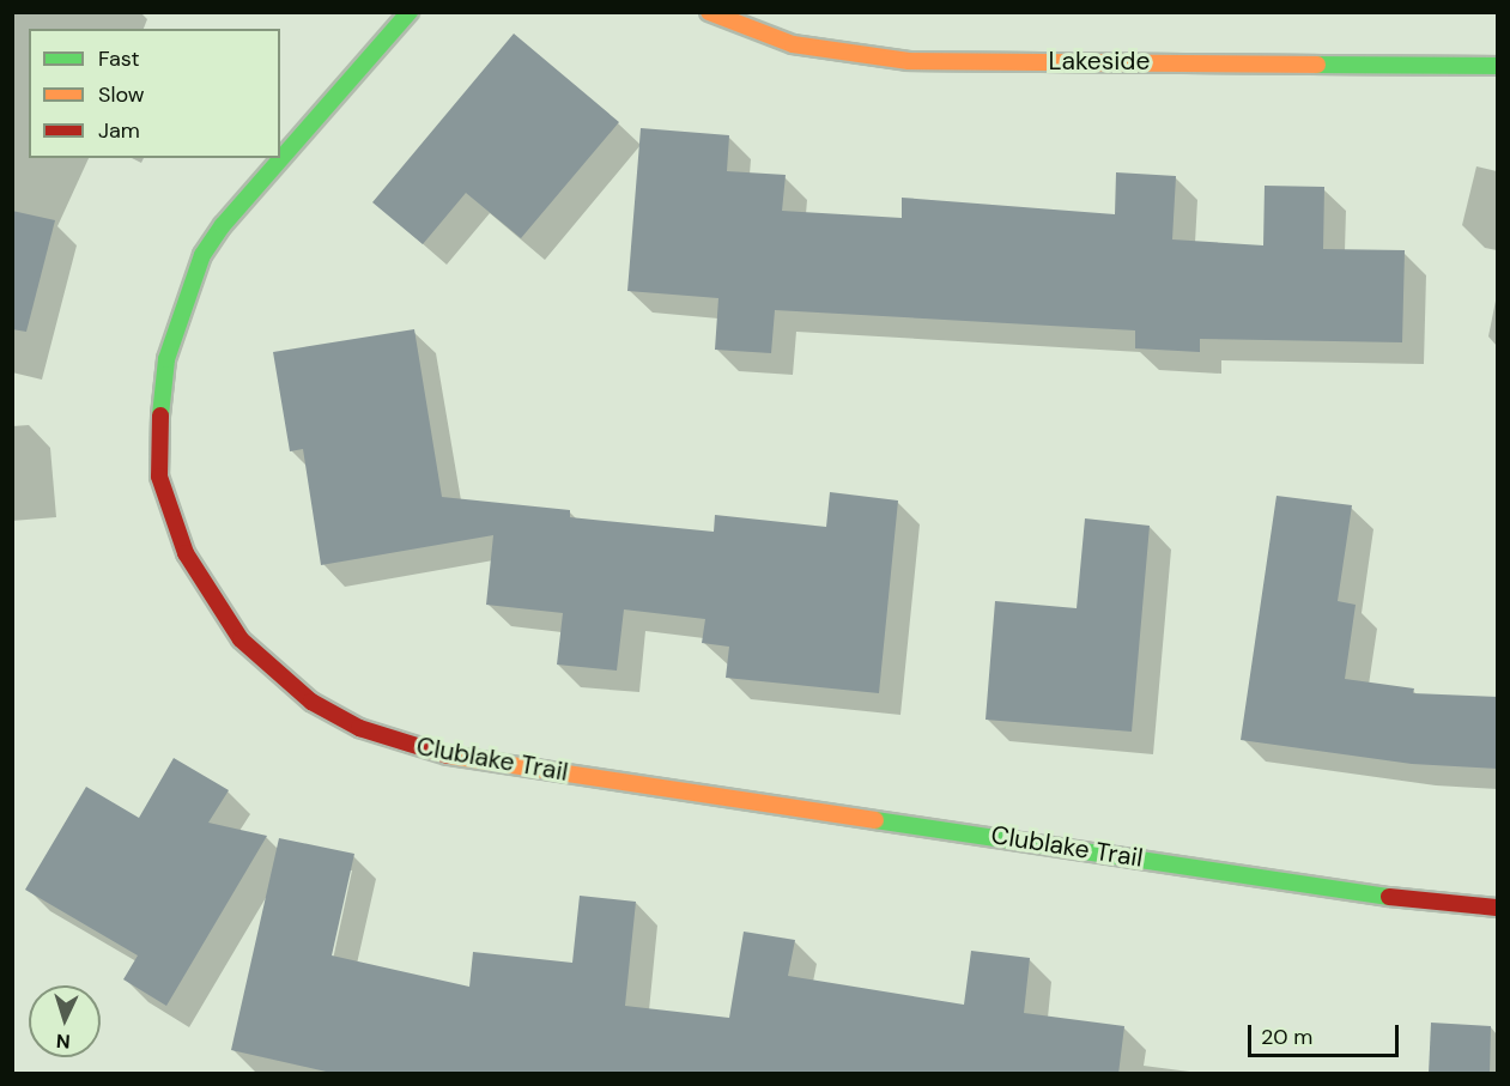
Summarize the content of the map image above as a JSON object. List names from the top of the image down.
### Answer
{
  "streets": {
    "street": ["Lakeside", "Clublake Trail"]
  },
  "legend": ["Fast", "Slow", "Jam"],
  "scale_bar": "20 m",
  "north": "bottom"
}
